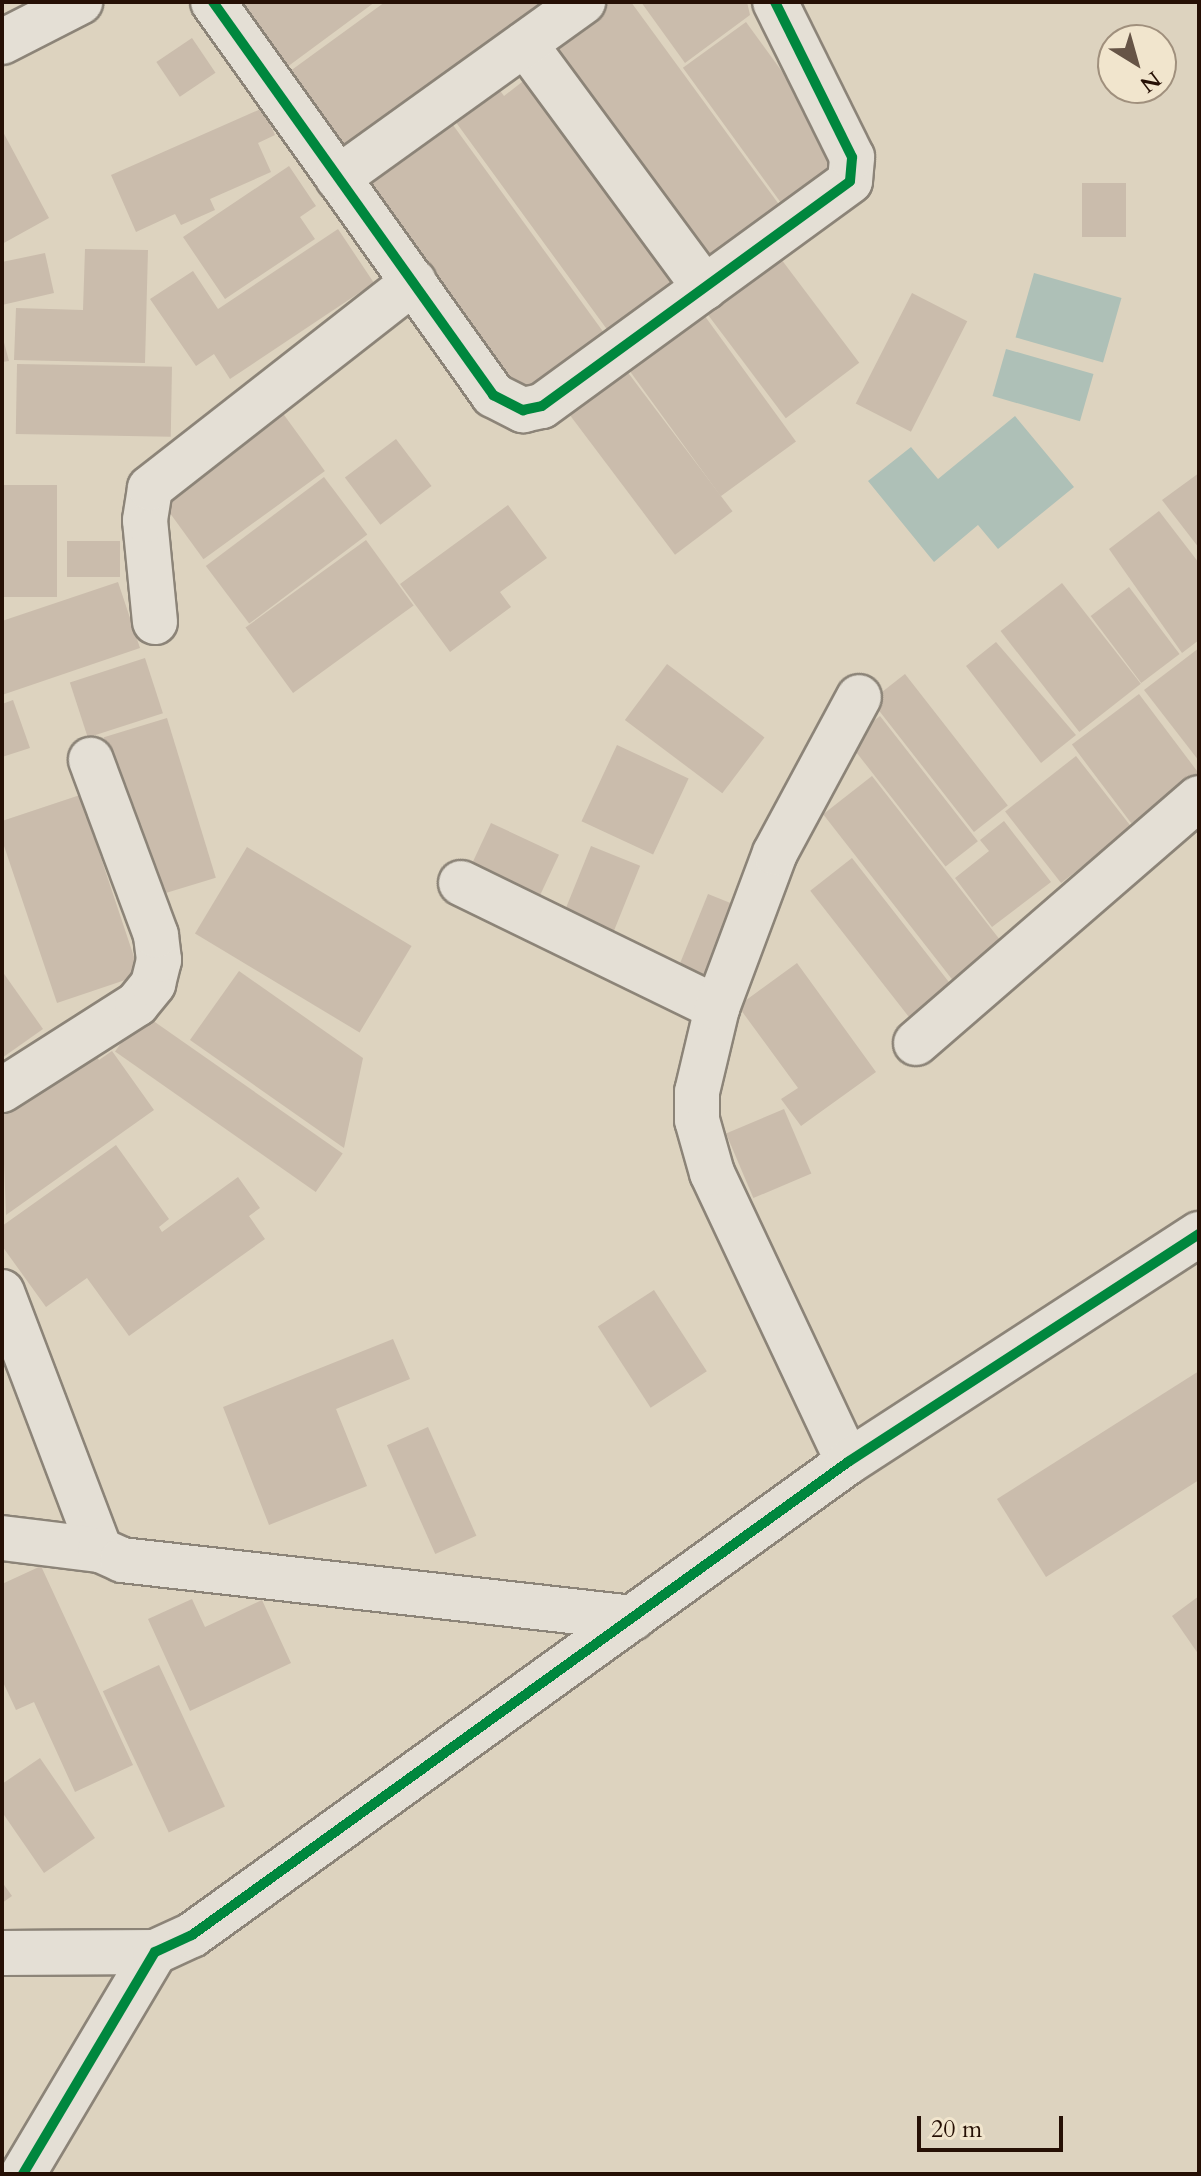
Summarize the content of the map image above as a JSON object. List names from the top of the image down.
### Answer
{
  "scale_bar": "20 m",
  "north": "bottom right"
}
